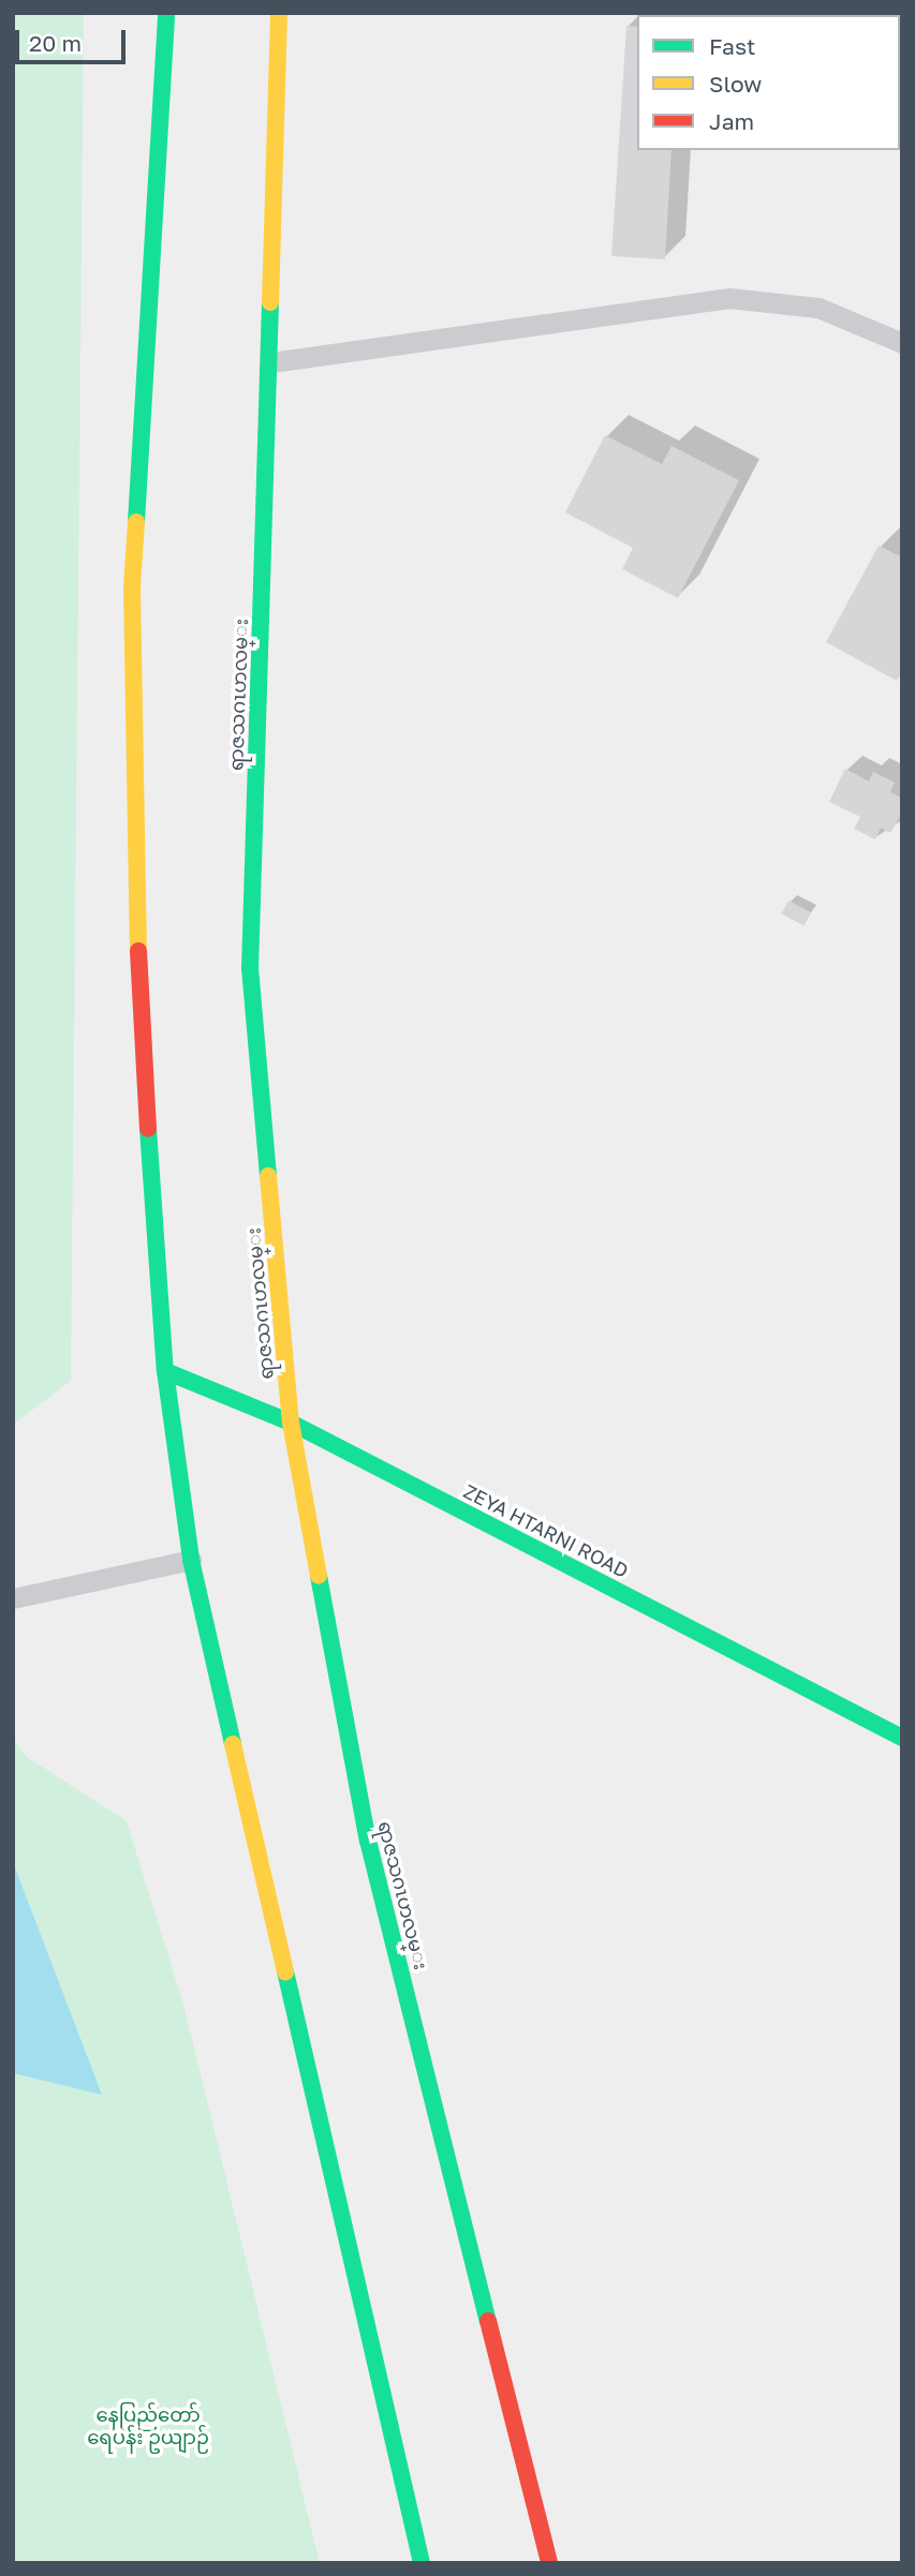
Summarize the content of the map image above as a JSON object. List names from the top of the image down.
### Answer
{
  "streets": {
    "main road": ["ရာဇသဂၤဟလမ္း", "ZEYA HTARNI ROAD"]
  },
  "crossings": [
    ["ရာဇသဂၤဟလမ္း", "ZEYA HTARNI ROAD"]
  ],
  "parks": ["နေပြည်တော် ရေပန်း ဥယျာဉ်"],
  "legend": ["Fast", "Slow", "Jam"],
  "scale_bar": "20 m"
}
